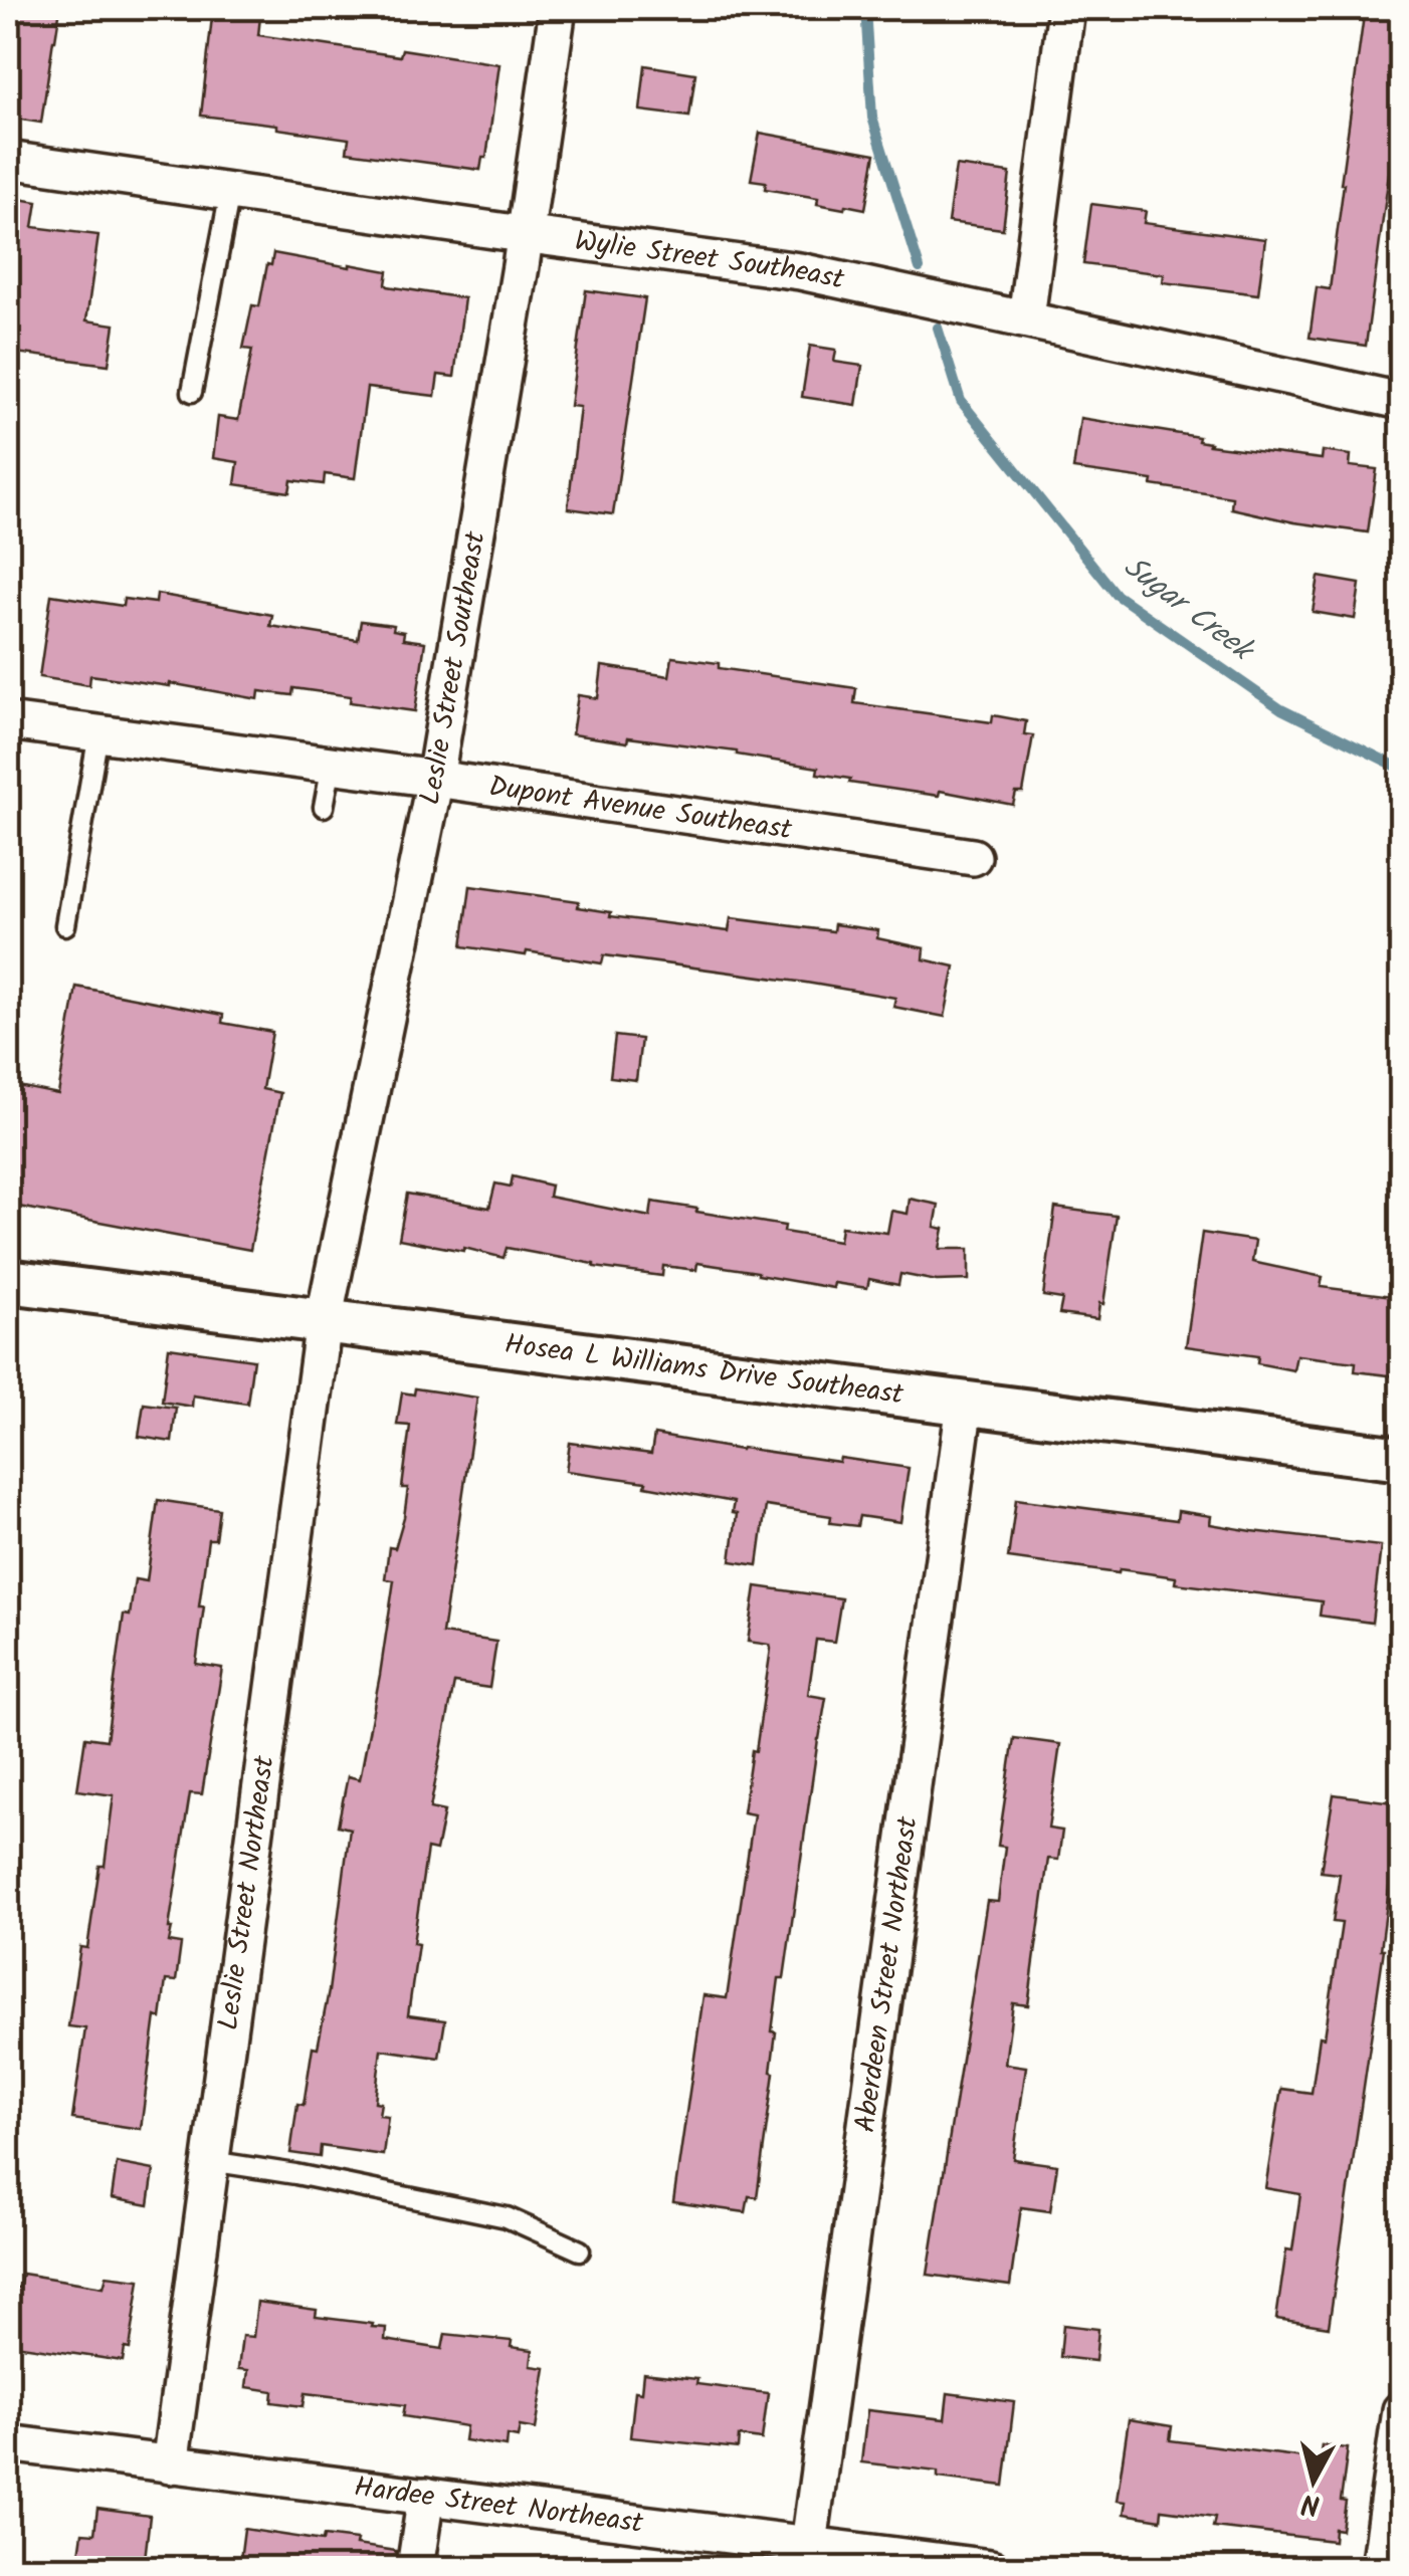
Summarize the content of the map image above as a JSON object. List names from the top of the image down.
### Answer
{
  "streets": {
    "street": [
      "Wylie Street Southeast",
      "Leslie Street Southeast",
      "Dupont Avenue Southeast",
      "Hosea L Williams Drive Southeast",
      "Leslie Street Northeast",
      "Aberdeen Street Northeast",
      "Hardee Street Northeast"
    ]
  },
  "crossings": [
    ["Wylie Street Southeast", "Leslie Street Southeast"],
    ["Leslie Street Southeast", "Dupont Avenue Southeast"],
    ["Leslie Street Southeast", "Hosea L Williams Drive Southeast"],
    ["Leslie Street Southeast", "Leslie Street Northeast"],
    ["Hosea L Williams Drive Southeast", "Leslie Street Northeast"],
    ["Hosea L Williams Drive Southeast", "Aberdeen Street Northeast"],
    ["Leslie Street Northeast", "Hardee Street Northeast"],
    ["Aberdeen Street Northeast", "Hardee Street Northeast"]
  ],
  "water": ["Sugar Creek"],
  "north": "bottom"
}
